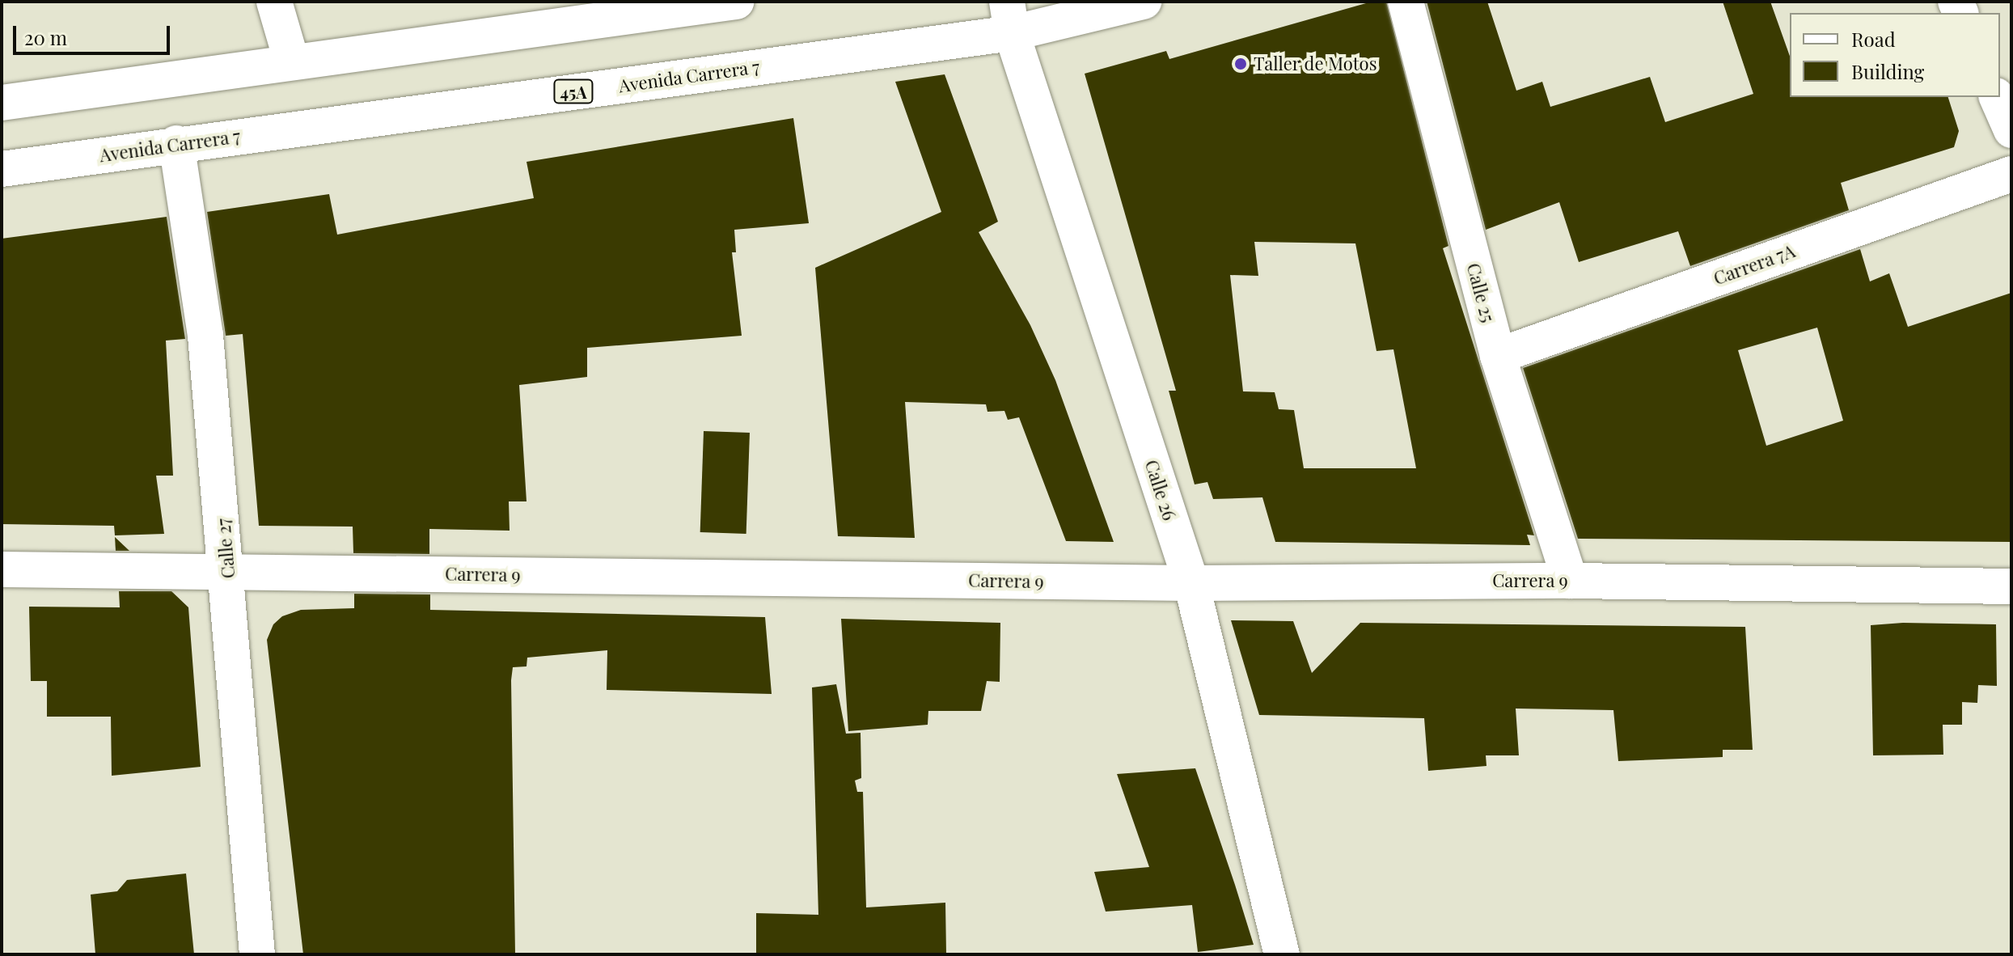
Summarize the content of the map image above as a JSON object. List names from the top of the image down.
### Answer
{
  "streets": {
    "street": [
      "Avenida Carrera 7",
      "45A",
      "Carrera 7A",
      "Calle 25",
      "Calle 26",
      "Calle 27",
      "Carrera 9"
    ]
  },
  "crossings": [
    ["Avenida Carrera 7", "Calle 26"],
    ["Avenida Carrera 7", "Calle 27"],
    ["Carrera 7A", "Calle 25"],
    ["Calle 25", "Carrera 9"],
    ["Calle 26", "Carrera 9"],
    ["Calle 27", "Carrera 9"]
  ],
  "places": ["Taller de Motos"],
  "legend": ["Road", "Building"],
  "scale_bar": "20 m"
}
